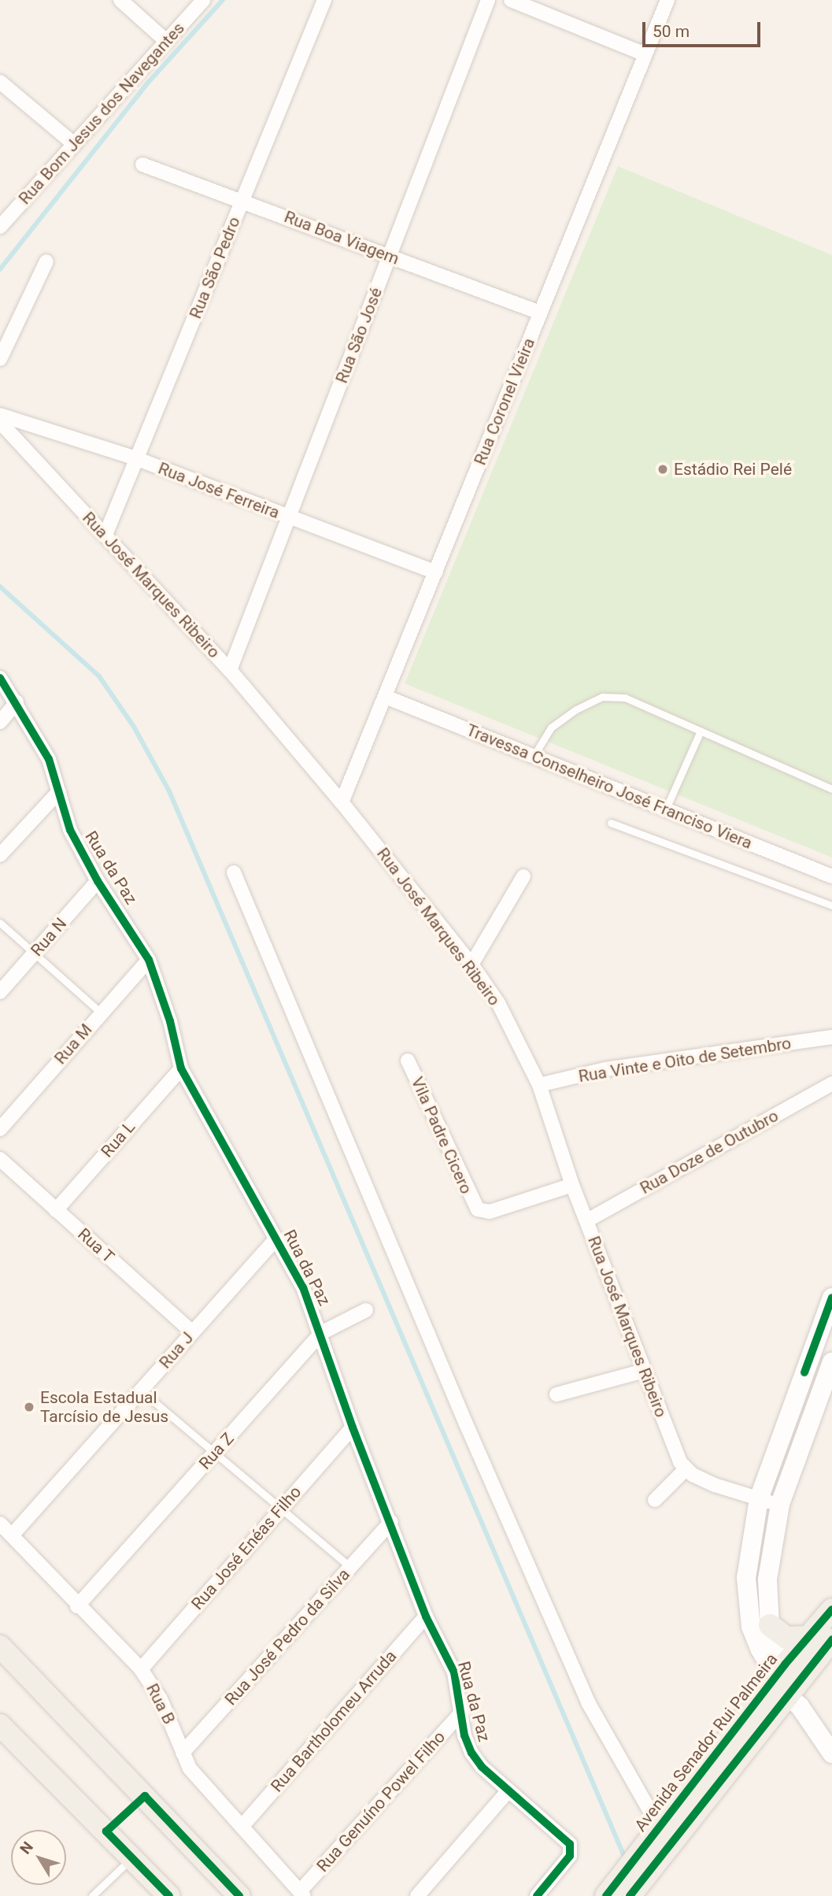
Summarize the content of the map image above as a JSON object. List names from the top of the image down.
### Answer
{
  "streets": {
    "main road": ["Avenida Senador Rui Palmeira"],
    "street": [
      "Rua Bom Jesus dos Navegantes",
      "Rua Boa Viagem",
      "Rua São Pedro",
      "Rua São José",
      "Rua Coronel Vieira",
      "Rua José Ferreira",
      "Rua José Marques Ribeiro",
      "Travessa Conselheiro José Franciso Viera",
      "Rua da Paz",
      "Rua N",
      "Rua M",
      "Rua Vinte e Oito de Setembro",
      "Vila Padre Cicero",
      "Rua L",
      "Rua Doze de Outubro",
      "Rua T",
      "Rua J",
      "Rua Z",
      "Rua José Enéas Filho",
      "Rua José Pedro da Silva",
      "Rua B",
      "Rua Bartholomeu Arruda",
      "Rua Genuíno Powel Filho"
    ]
  },
  "crossings": [
    ["Rua Boa Viagem", "Rua São Pedro"],
    ["Rua Boa Viagem", "Rua São José"],
    ["Rua Boa Viagem", "Rua Coronel Vieira"],
    ["Rua São Pedro", "Rua José Ferreira"],
    ["Rua São Pedro", "Rua José Marques Ribeiro"],
    ["Rua São José", "Rua José Ferreira"],
    ["Rua São José", "Rua José Marques Ribeiro"],
    ["Rua Coronel Vieira", "Rua José Ferreira"],
    ["Rua Coronel Vieira", "Rua José Marques Ribeiro"],
    ["Rua Coronel Vieira", "Travessa Conselheiro José Franciso Viera"],
    ["Rua José Marques Ribeiro", "Rua Vinte e Oito de Setembro"],
    ["Rua José Marques Ribeiro", "Vila Padre Cicero"],
    ["Rua José Marques Ribeiro", "Rua Doze de Outubro"],
    ["Rua da Paz", "Rua N"],
    ["Rua da Paz", "Rua M"],
    ["Rua da Paz", "Rua L"],
    ["Rua da Paz", "Rua J"],
    ["Rua da Paz", "Rua Z"],
    ["Rua da Paz", "Rua José Enéas Filho"],
    ["Rua da Paz", "Rua José Pedro da Silva"],
    ["Rua da Paz", "Rua Bartholomeu Arruda"],
    ["Rua da Paz", "Rua Genuíno Powel Filho"],
    ["Rua L", "Rua T"],
    ["Rua T", "Rua J"],
    ["Rua J", "Rua B"],
    ["Rua Z", "Rua B"],
    ["Rua José Enéas Filho", "Rua B"],
    ["Rua José Pedro da Silva", "Rua B"],
    ["Rua B", "Rua Bartholomeu Arruda"],
    ["Rua B", "Rua Genuíno Powel Filho"]
  ],
  "places": ["Estádio Rei Pelé", "Escola Estadual Tarcísio de Jesus"],
  "scale_bar": "50 m",
  "north": "top left"
}
